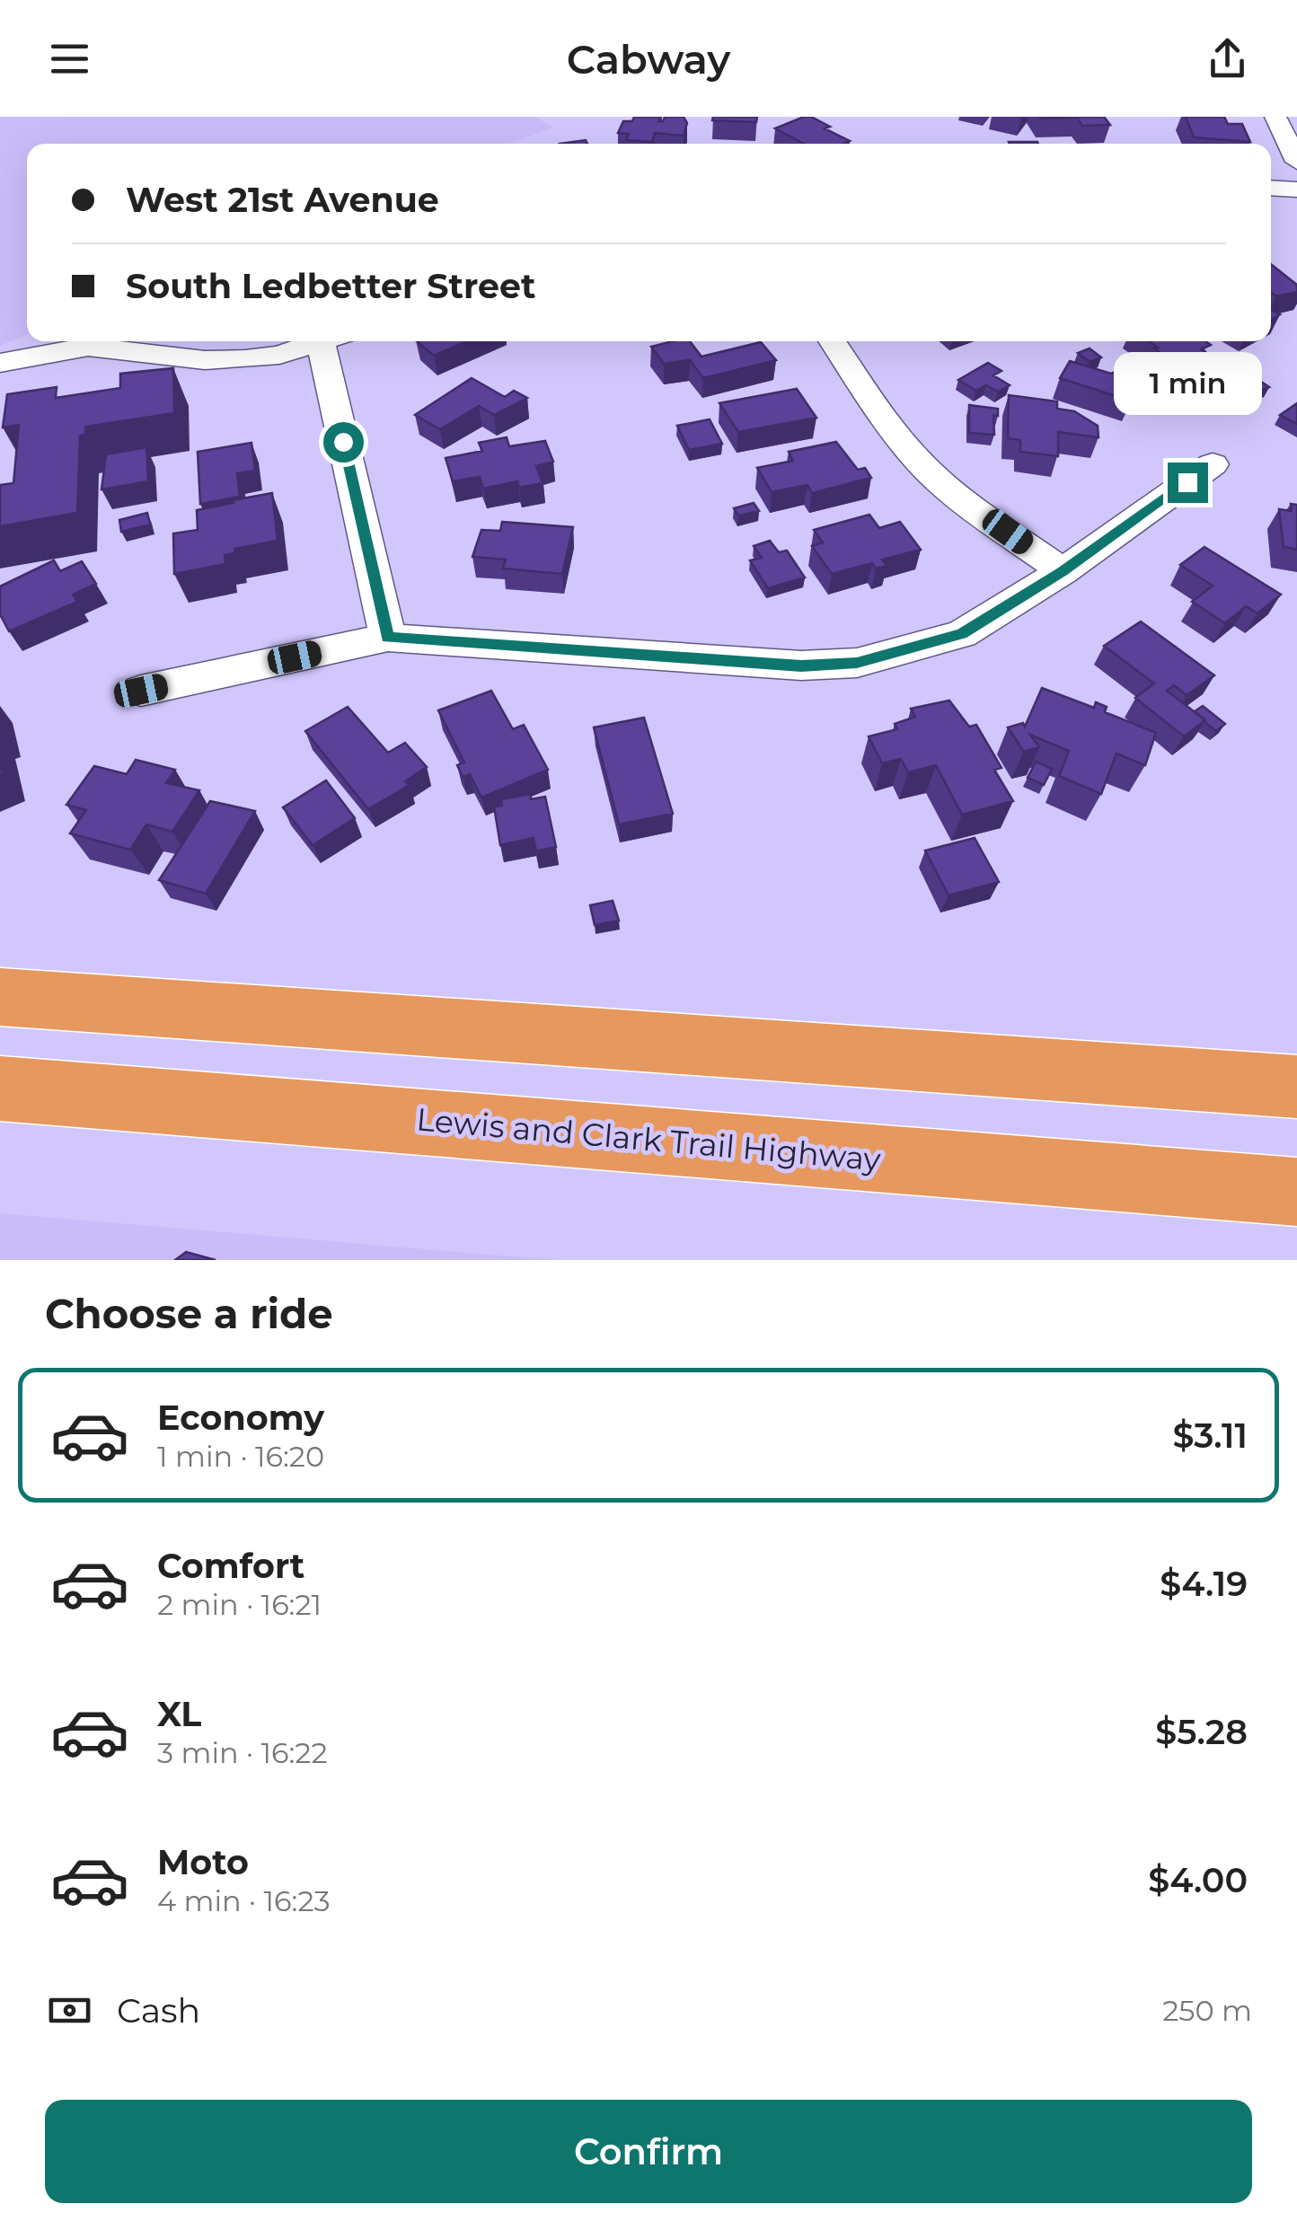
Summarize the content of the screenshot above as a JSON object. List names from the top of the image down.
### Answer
{
  "streets": {
    "highway": ["Lewis and Clark Trail Highway"]
  },
  "page": {
    "header": "Cabway",
    "banner": ["West 21st Avenue", "South Ledbetter Street"],
    "bubble": "1 min",
    "heading": "Choose a ride",
    "list": [
      {
        "name": "Economy",
        "note": "1 min · 16:20",
        "value": "$3.11"
      },
      {
        "name": "Comfort",
        "note": "2 min · 16:21",
        "value": "$4.19"
      },
      {
        "name": "XL",
        "note": "3 min · 16:22",
        "value": "$5.28"
      },
      {
        "name": "Moto",
        "note": "4 min · 16:23",
        "value": "$4.00"
      }
    ],
    "pay": ["Cash", "250 m"],
    "buttons": "Confirm"
  }
}
